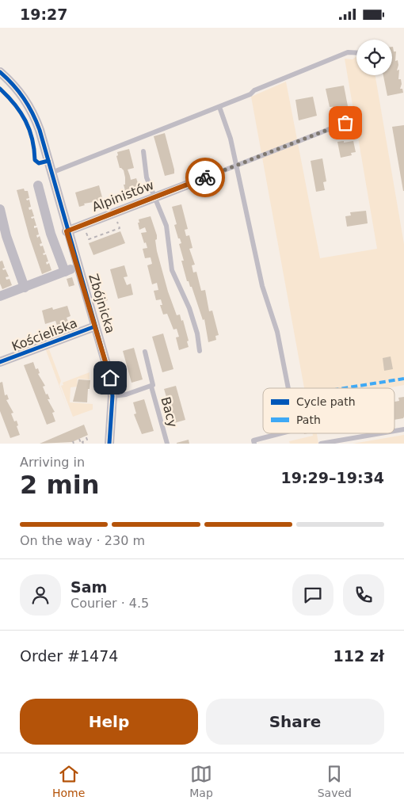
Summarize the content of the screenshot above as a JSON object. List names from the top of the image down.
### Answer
{
  "streets": {
    "street": ["Alpinistów", "Zbójnicka", "Kościeliska"],
    "lane": ["Bacy"]
  },
  "crossings": [
    ["Alpinistów", "Zbójnicka"],
    ["Zbójnicka", "Kościeliska"],
    ["Zbójnicka", "Bacy"]
  ],
  "legend": ["Cycle path", "Path"],
  "page": {
    "status": "19:27",
    "heading": ["2 min", "Arriving in", "19:29–19:34"],
    "panel": [
      "Sam",
      "Courier · 4.5",
      "Order #1474",
      "112 zł"
    ],
    "bar": "On the way · 230 m",
    "buttons": ["Help", "Share"],
    "tabs": ["Home", "Map", "Saved"]
  }
}
